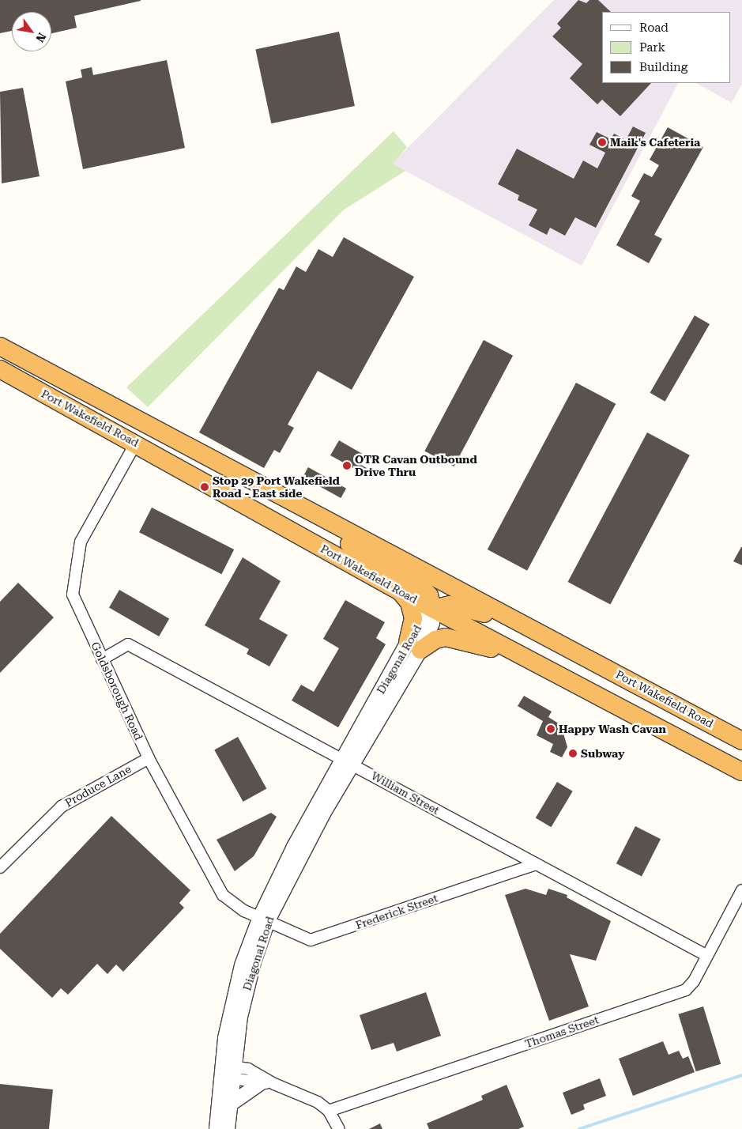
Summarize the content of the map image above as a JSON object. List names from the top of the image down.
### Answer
{
  "streets": {
    "highway": ["Port Wakefield Road"],
    "street": [
      "Diagonal Road",
      "Goldsborough Road",
      "Produce Lane",
      "William Street",
      "Frederick Street",
      "Thomas Street"
    ]
  },
  "crossings": [
    ["Port Wakefield Road", "Diagonal Road"],
    ["Port Wakefield Road", "Goldsborough Road"],
    ["Diagonal Road", "Goldsborough Road"],
    ["Diagonal Road", "William Street"],
    ["Diagonal Road", "Frederick Street"],
    ["Goldsborough Road", "Produce Lane"],
    ["Goldsborough Road", "William Street"],
    ["Goldsborough Road", "Frederick Street"],
    ["William Street", "Frederick Street"],
    ["William Street", "Thomas Street"]
  ],
  "places": [
    "Maik's Cafeteria",
    "OTR Cavan Outbound Drive Thru",
    "Stop 29 Port Wakefield Road - East side",
    "Happy Wash Cavan",
    "Subway"
  ],
  "legend": ["Road", "Park", "Building"],
  "north": "bottom right"
}
